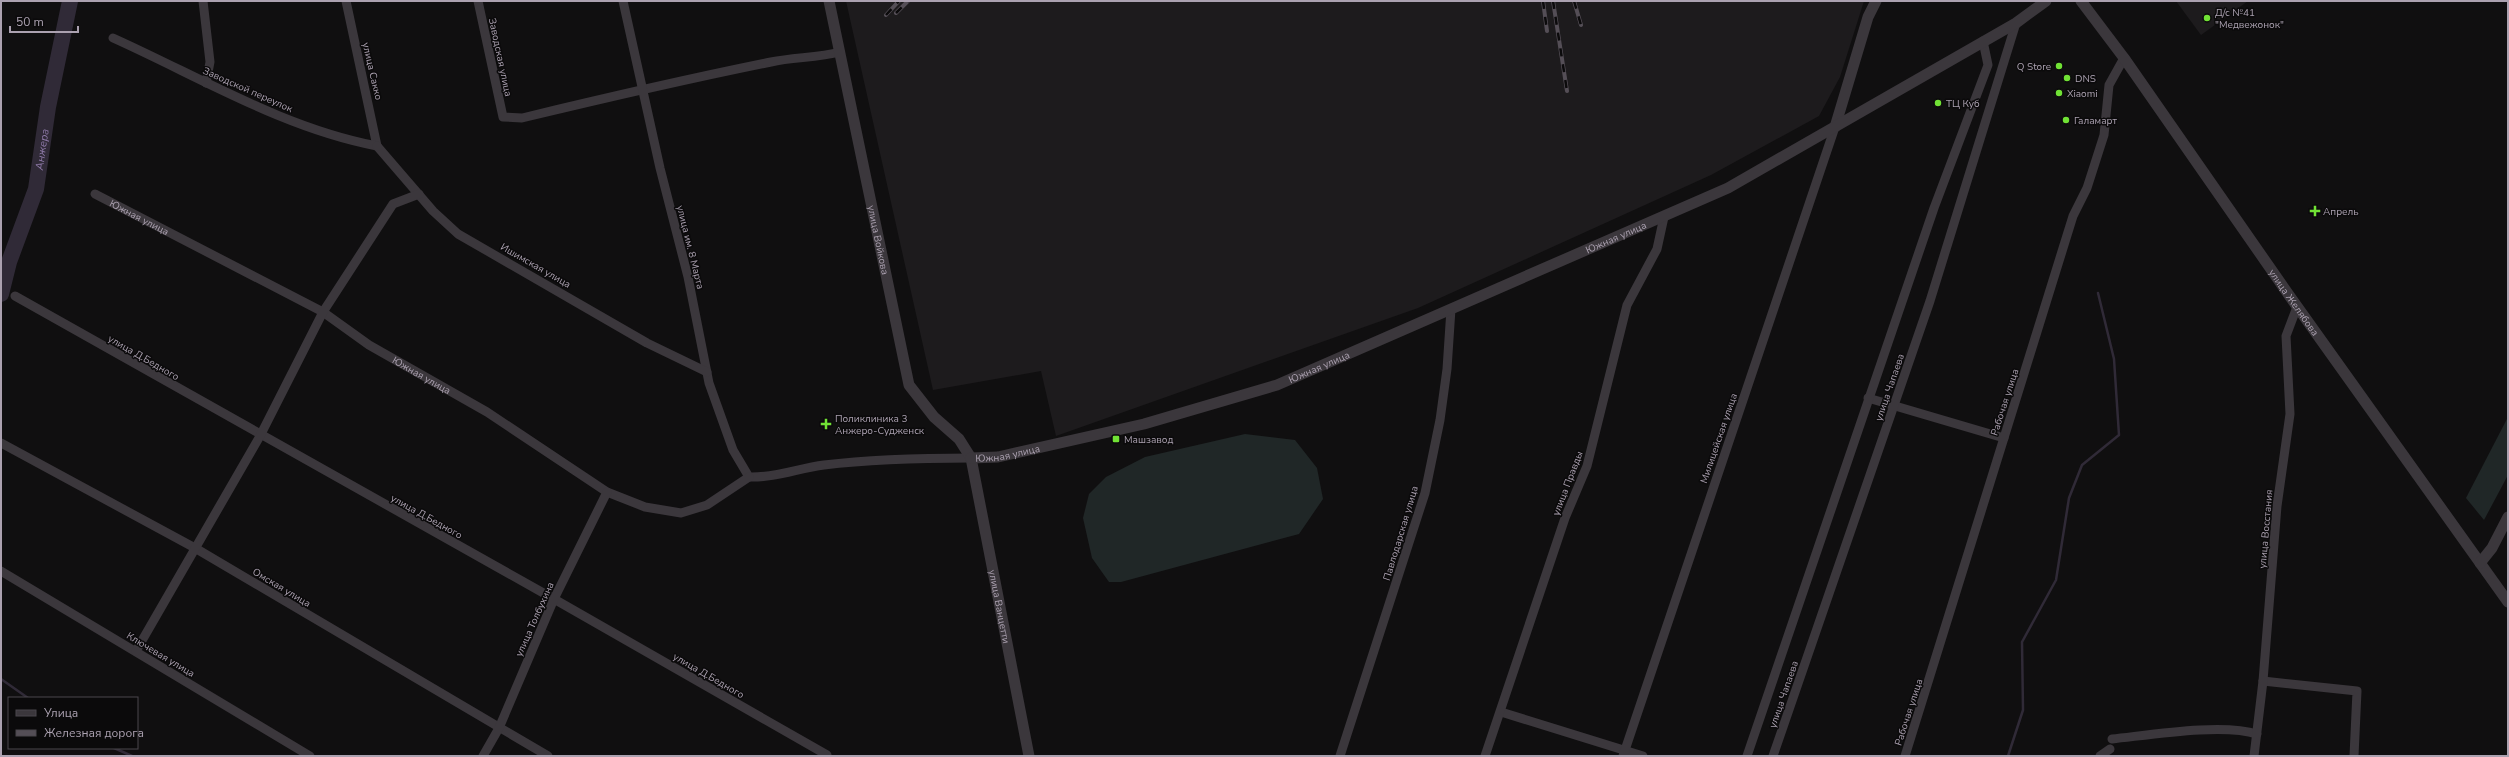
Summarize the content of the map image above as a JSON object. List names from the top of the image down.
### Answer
{
  "streets": {
    "street": [
      "Заводская улица",
      "улица Сакко",
      "Заводской переулок",
      "Южная улица",
      "улица Войкова",
      "улица им. 8 Марта",
      "Ишимская улица",
      "улица Желябова",
      "улица Д.Бедного",
      "улица Чапаева",
      "Рабочая улица",
      "Милицейская улица",
      "улица Правды",
      "улица Восстания",
      "Павлодарская улица",
      "Омская улица",
      "улица Ванцетти",
      "улица Толбухина",
      "Ключевая улица"
    ]
  },
  "crossings": [
    ["Заводская улица", "улица им. 8 Марта"],
    ["улица Сакко", "Заводской переулок"],
    ["улица Сакко", "Ишимская улица"],
    ["Заводской переулок", "Ишимская улица"],
    ["Южная улица", "улица Войкова"],
    ["Южная улица", "улица им. 8 Марта"],
    ["Южная улица", "улица Чапаева"],
    ["Южная улица", "Милицейская улица"],
    ["Южная улица", "улица Правды"],
    ["Южная улица", "Павлодарская улица"],
    ["Южная улица", "улица Ванцетти"],
    ["Южная улица", "улица Толбухина"],
    ["улица Войкова", "улица Ванцетти"],
    ["улица им. 8 Марта", "Ишимская улица"],
    ["улица Желябова", "Рабочая улица"],
    ["улица Желябова", "улица Восстания"],
    ["улица Д.Бедного", "улица Толбухина"],
    ["Омская улица", "улица Толбухина"]
  ],
  "water": ["Анжера"],
  "places": {
    "other": [
      "Д/с №41 \"Медвежонок\"",
      "Q Store",
      "DNS",
      "Xiaomi",
      "ТЦ Куб",
      "Галамарт"
    ],
    "health": ["Апрель", "Поликлиника 3 Анжеро-Судженск"],
    "transit": ["Машзавод"]
  },
  "legend": ["Улица", "Железная дорога"],
  "scale_bar": "50 m"
}
